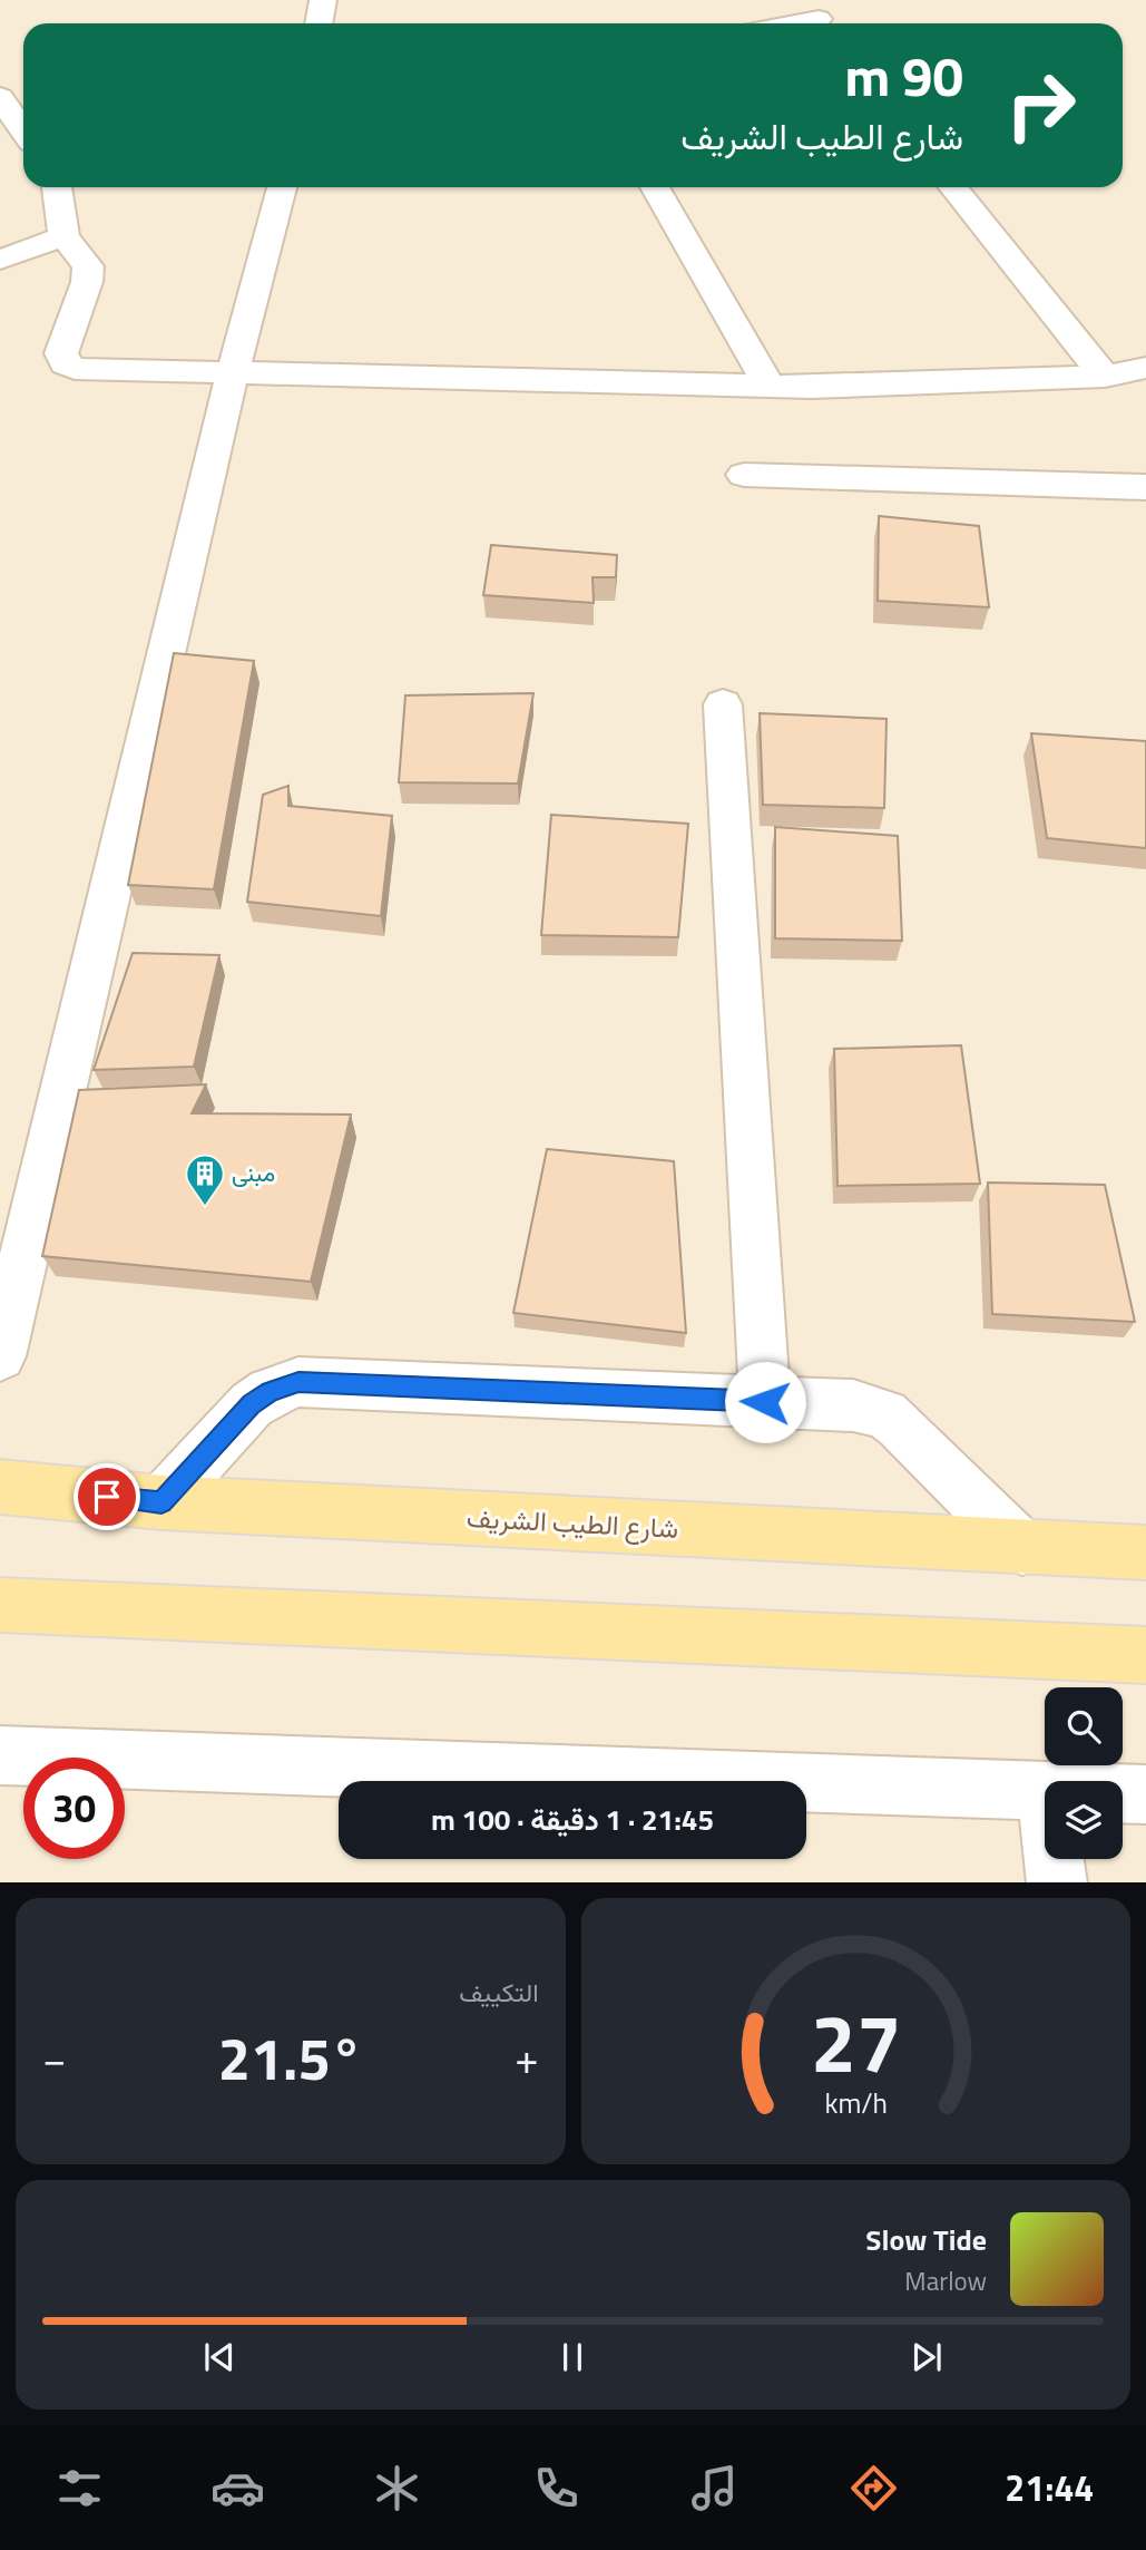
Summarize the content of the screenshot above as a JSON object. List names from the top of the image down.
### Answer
{
  "streets": {
    "main road": ["شارع الطيب الشريف"]
  },
  "places": {
    "building": ["مبنى"]
  },
  "page": {
    "turn": ["90 m", "شارع الطيب الشريف"],
    "limit": "30",
    "trip": "21:45 · 1 دقيقة · 100 m",
    "tile": "التكييف",
    "heat": ["−", "21.5°", "+"],
    "song": ["Slow Tide", "Marlow"],
    "tabs": "21:44",
    "gauge": ["27", "km/h"]
  }
}
